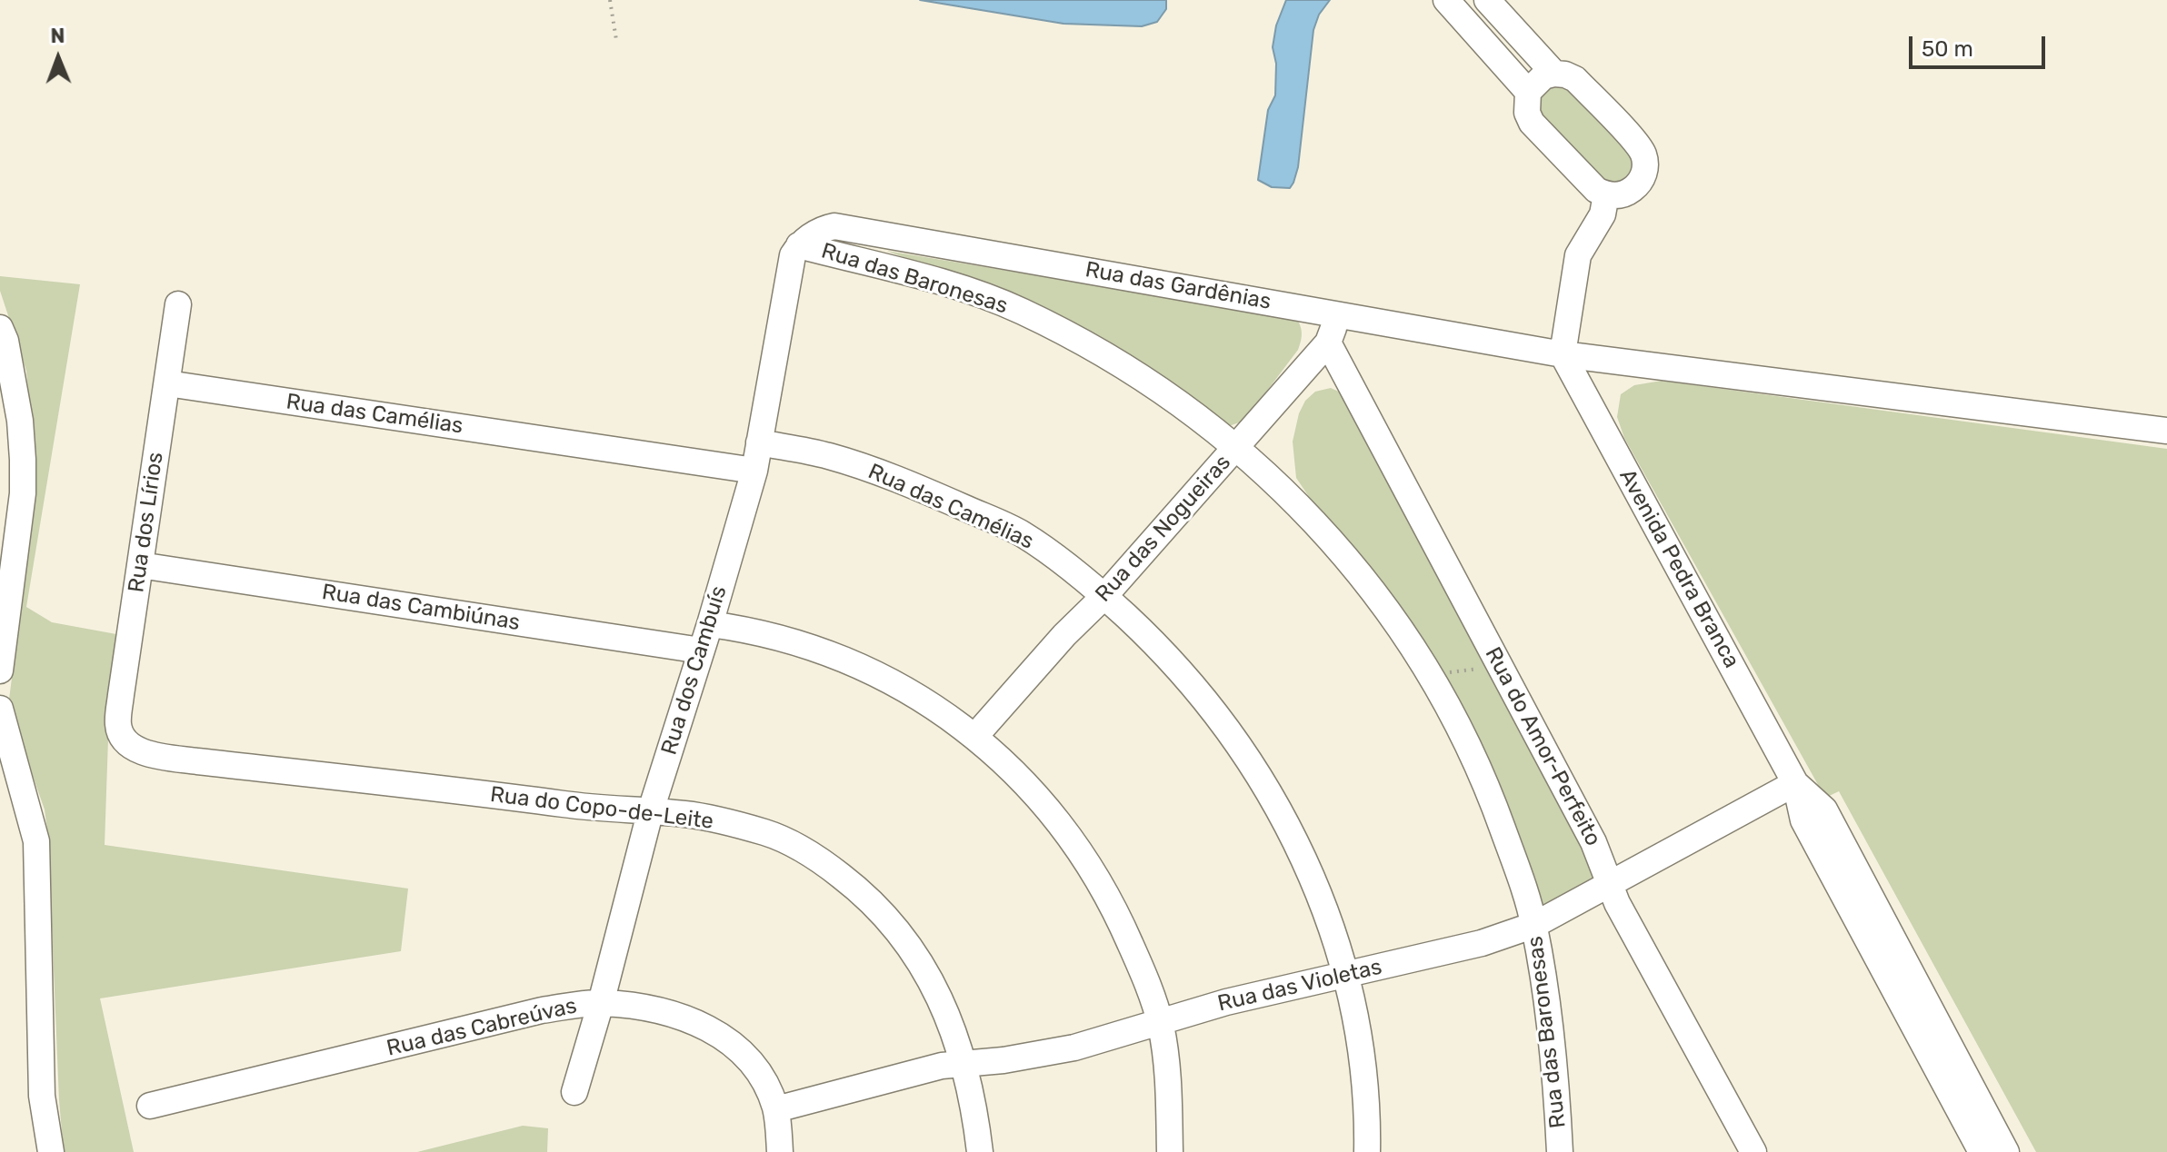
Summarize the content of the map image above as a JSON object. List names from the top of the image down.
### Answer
{
  "streets": {
    "street": [
      "Rua das Baronesas",
      "Rua das Gardênias",
      "Rua das Camélias",
      "Rua dos Lírios",
      "Rua das Nogueiras",
      "Avenida Pedra Branca",
      "Rua das Cambiúnas",
      "Rua dos Cambuís",
      "Rua do Amor-Perfeito",
      "Rua do Copo-de-Leite",
      "Rua das Violetas",
      "Rua das Cabreúvas"
    ]
  },
  "crossings": [
    ["Rua das Baronesas", "Rua das Gardênias"],
    ["Rua das Baronesas", "Rua das Nogueiras"],
    ["Rua das Baronesas", "Rua dos Cambuís"],
    ["Rua das Baronesas", "Rua das Violetas"],
    ["Rua das Gardênias", "Rua das Nogueiras"],
    ["Rua das Gardênias", "Avenida Pedra Branca"],
    ["Rua das Gardênias", "Rua dos Cambuís"],
    ["Rua das Camélias", "Rua dos Lírios"],
    ["Rua das Camélias", "Rua das Nogueiras"],
    ["Rua das Camélias", "Rua dos Cambuís"],
    ["Rua das Camélias", "Rua das Violetas"],
    ["Rua dos Lírios", "Rua das Cambiúnas"],
    ["Rua dos Lírios", "Rua do Copo-de-Leite"],
    ["Rua das Nogueiras", "Rua do Amor-Perfeito"],
    ["Avenida Pedra Branca", "Rua das Violetas"],
    ["Rua das Cambiúnas", "Rua dos Cambuís"],
    ["Rua dos Cambuís", "Rua do Copo-de-Leite"],
    ["Rua dos Cambuís", "Rua das Cabreúvas"],
    ["Rua do Amor-Perfeito", "Rua das Violetas"],
    ["Rua do Copo-de-Leite", "Rua das Violetas"],
    ["Rua das Violetas", "Rua das Cabreúvas"]
  ],
  "scale_bar": "50 m",
  "north": "top"
}
